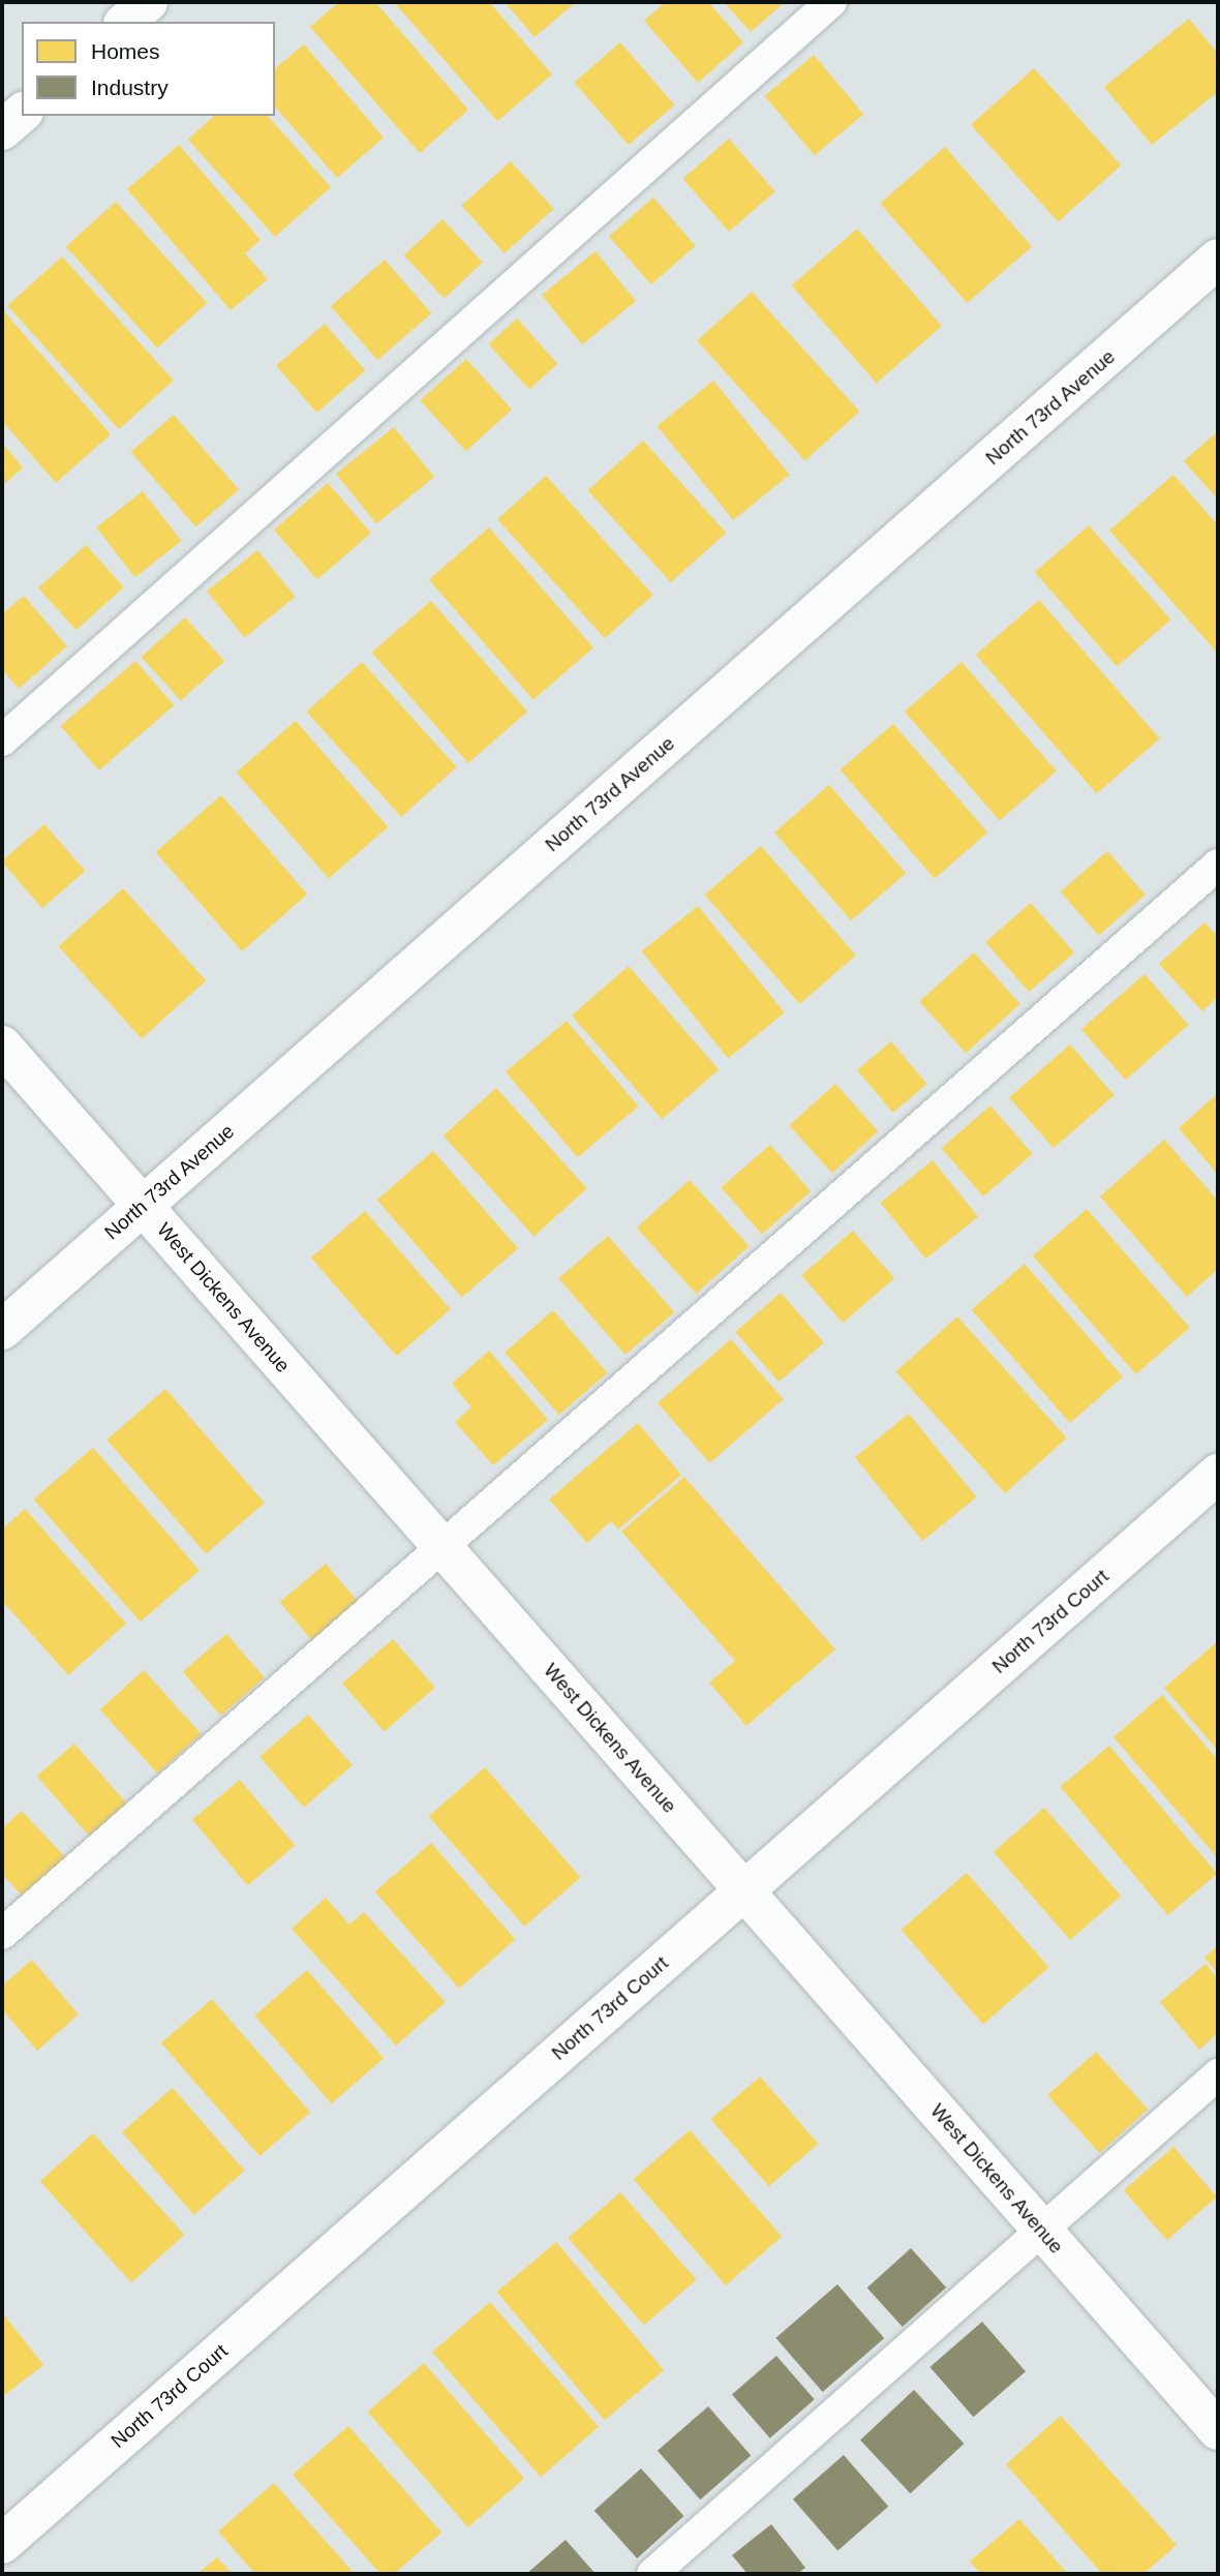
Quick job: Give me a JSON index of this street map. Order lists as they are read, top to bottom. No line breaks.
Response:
{"streets":{"street":["North 73rd Avenue","West Dickens Avenue","North 73rd Court"]},"crossings":[["North 73rd Avenue","West Dickens Avenue"],["West Dickens Avenue","North 73rd Court"]],"legend":["Homes","Industry"]}
